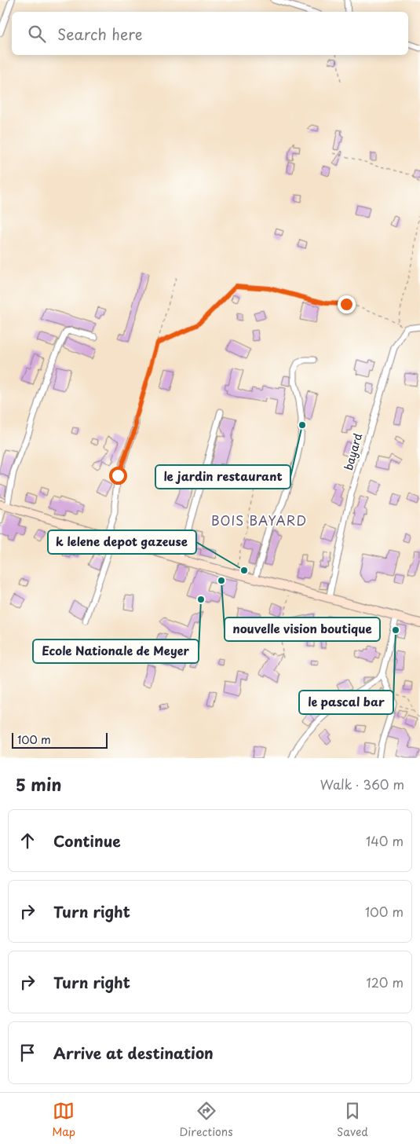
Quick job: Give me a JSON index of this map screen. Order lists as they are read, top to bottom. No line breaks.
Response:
{"streets":{"street":["bayard"]},"districts":["BOIS BAYARD"],"places":["le jardin restaurant","k lelene depot gazeuse","nouvelle vision boutique","Ecole Nationale de Meyer","le pascal bar"],"scale_bar":"100 m","page":{"search":"Search here","scale":"100 m","heading":["5 min","Walk · 360 m"],"list":[["Continue","140 m"],["Turn right","100 m"],["Turn right","120 m"],"Arrive at destination"],"nav":["Map","Directions","Saved"]}}
